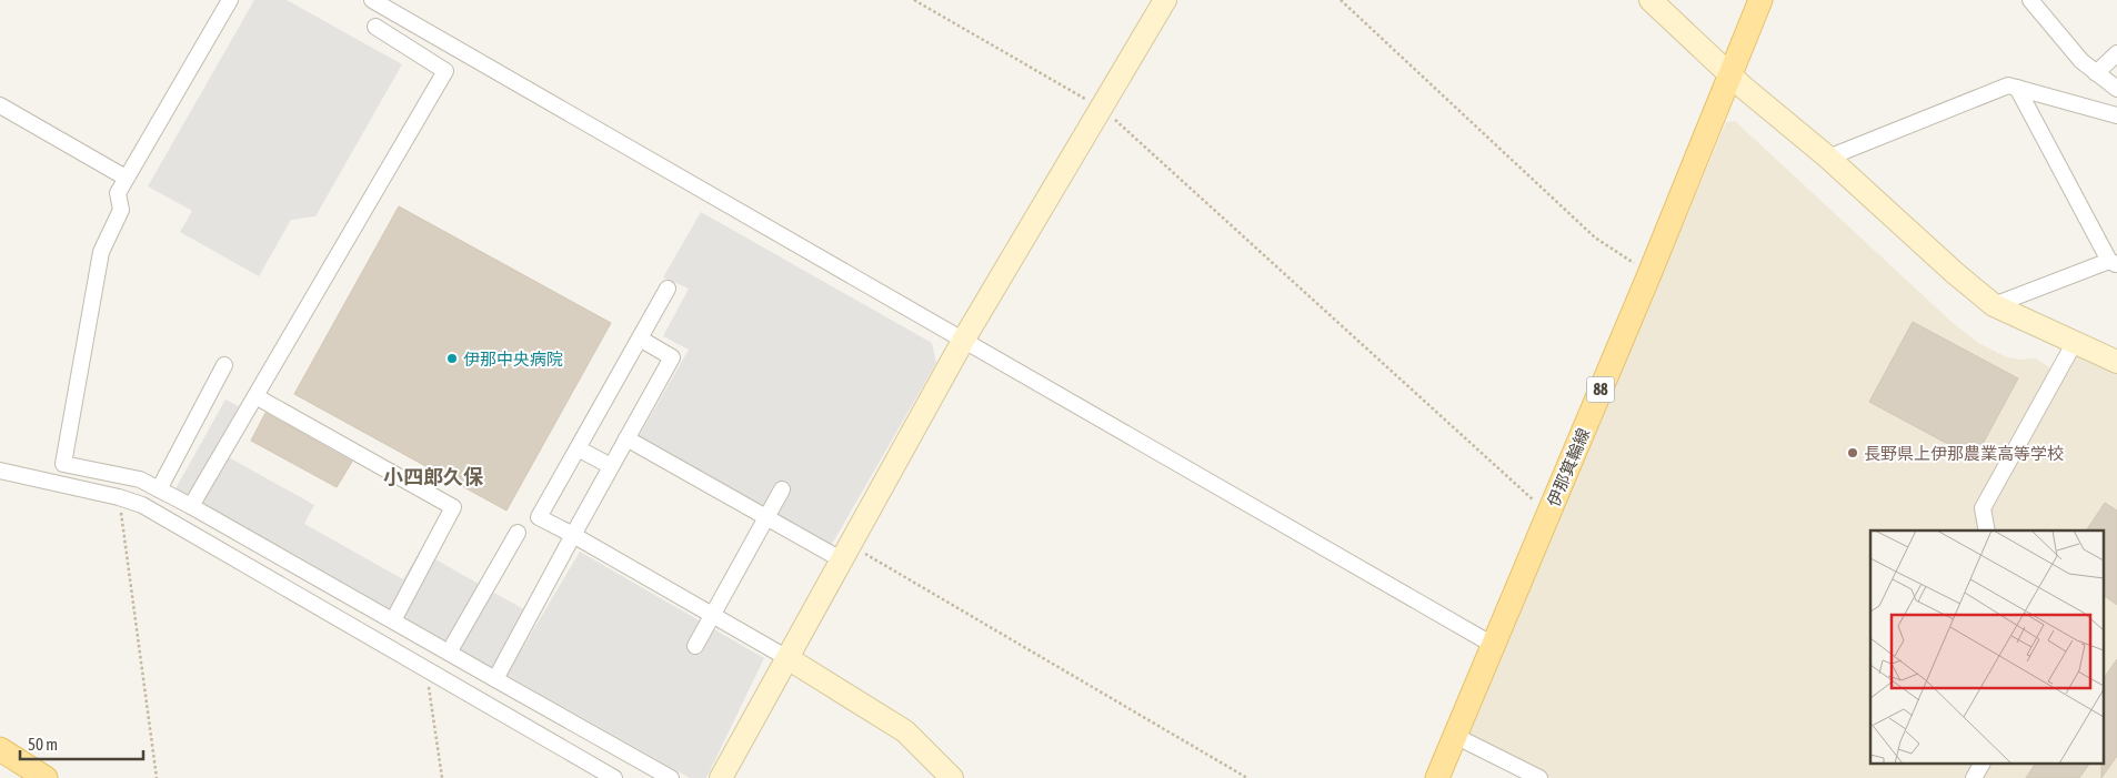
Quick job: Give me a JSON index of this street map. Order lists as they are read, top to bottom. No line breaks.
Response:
{"streets":{"main road":["88","伊那箕輪線"]},"districts":["小四郎久保"],"places":["伊那中央病院","長野県上伊那農業高等学校"],"scale_bar":"50 m"}
